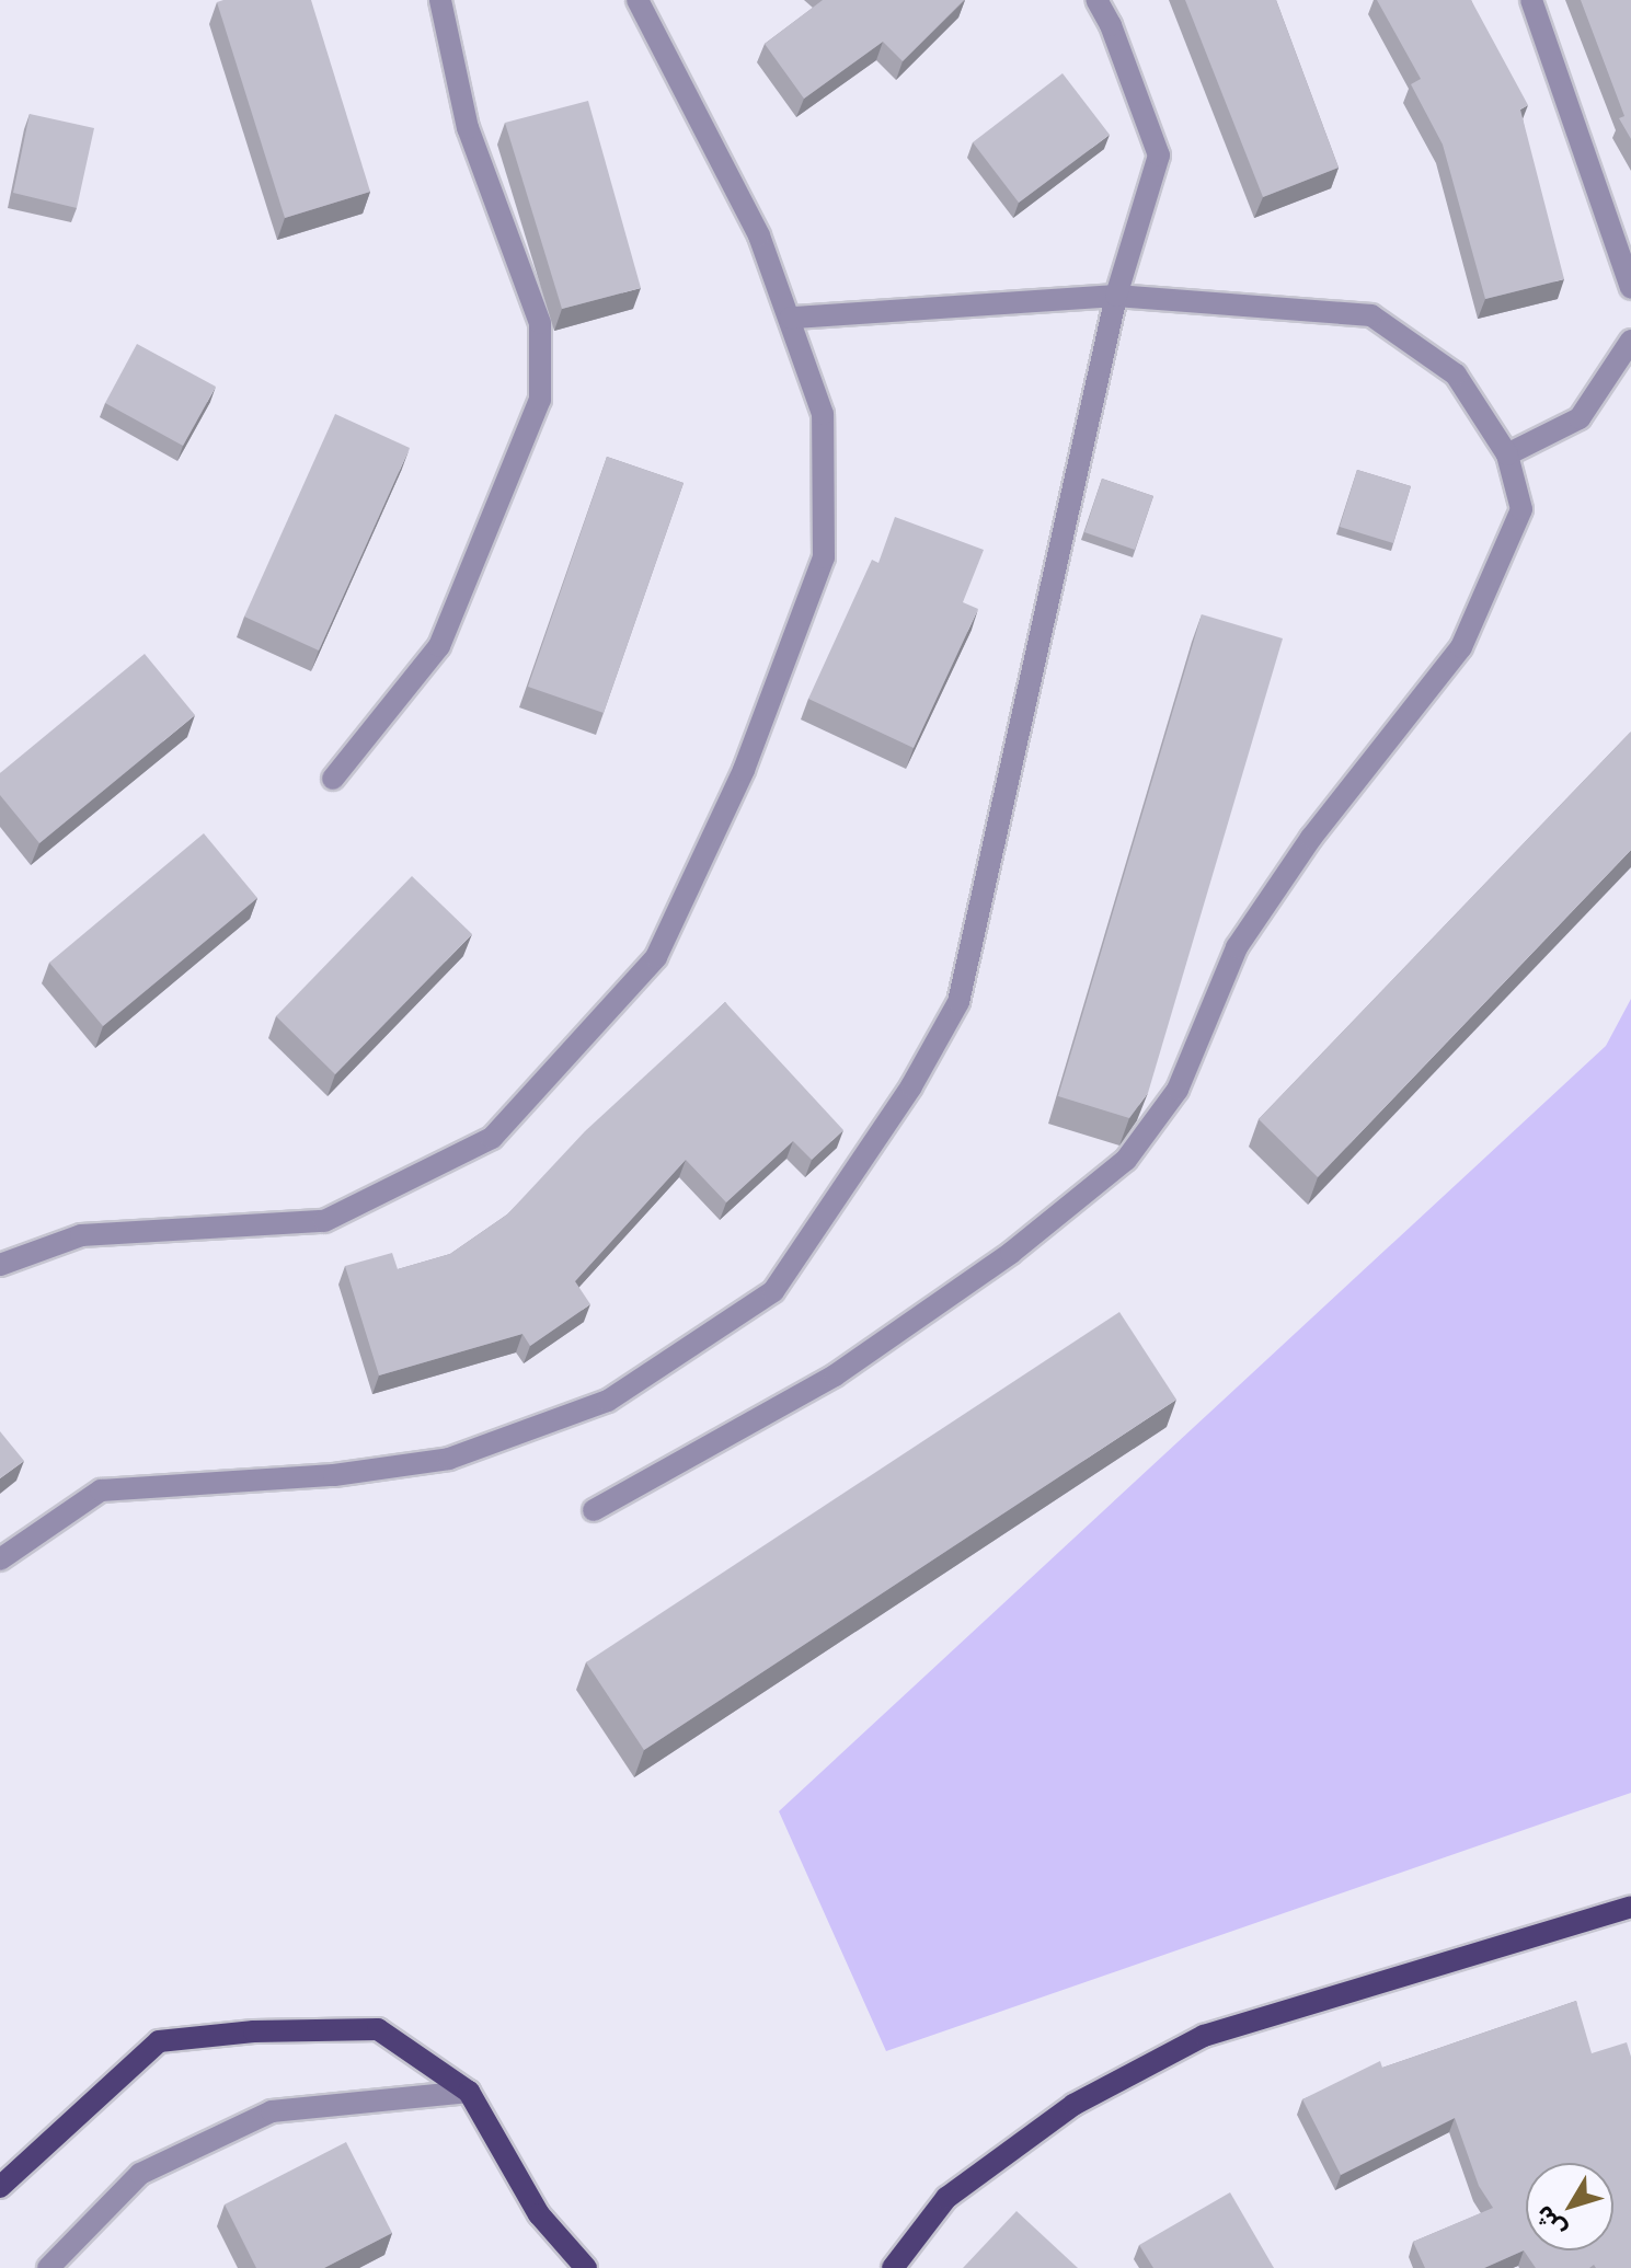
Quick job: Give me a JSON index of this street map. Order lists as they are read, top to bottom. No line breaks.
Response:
{"north":"bottom left"}
